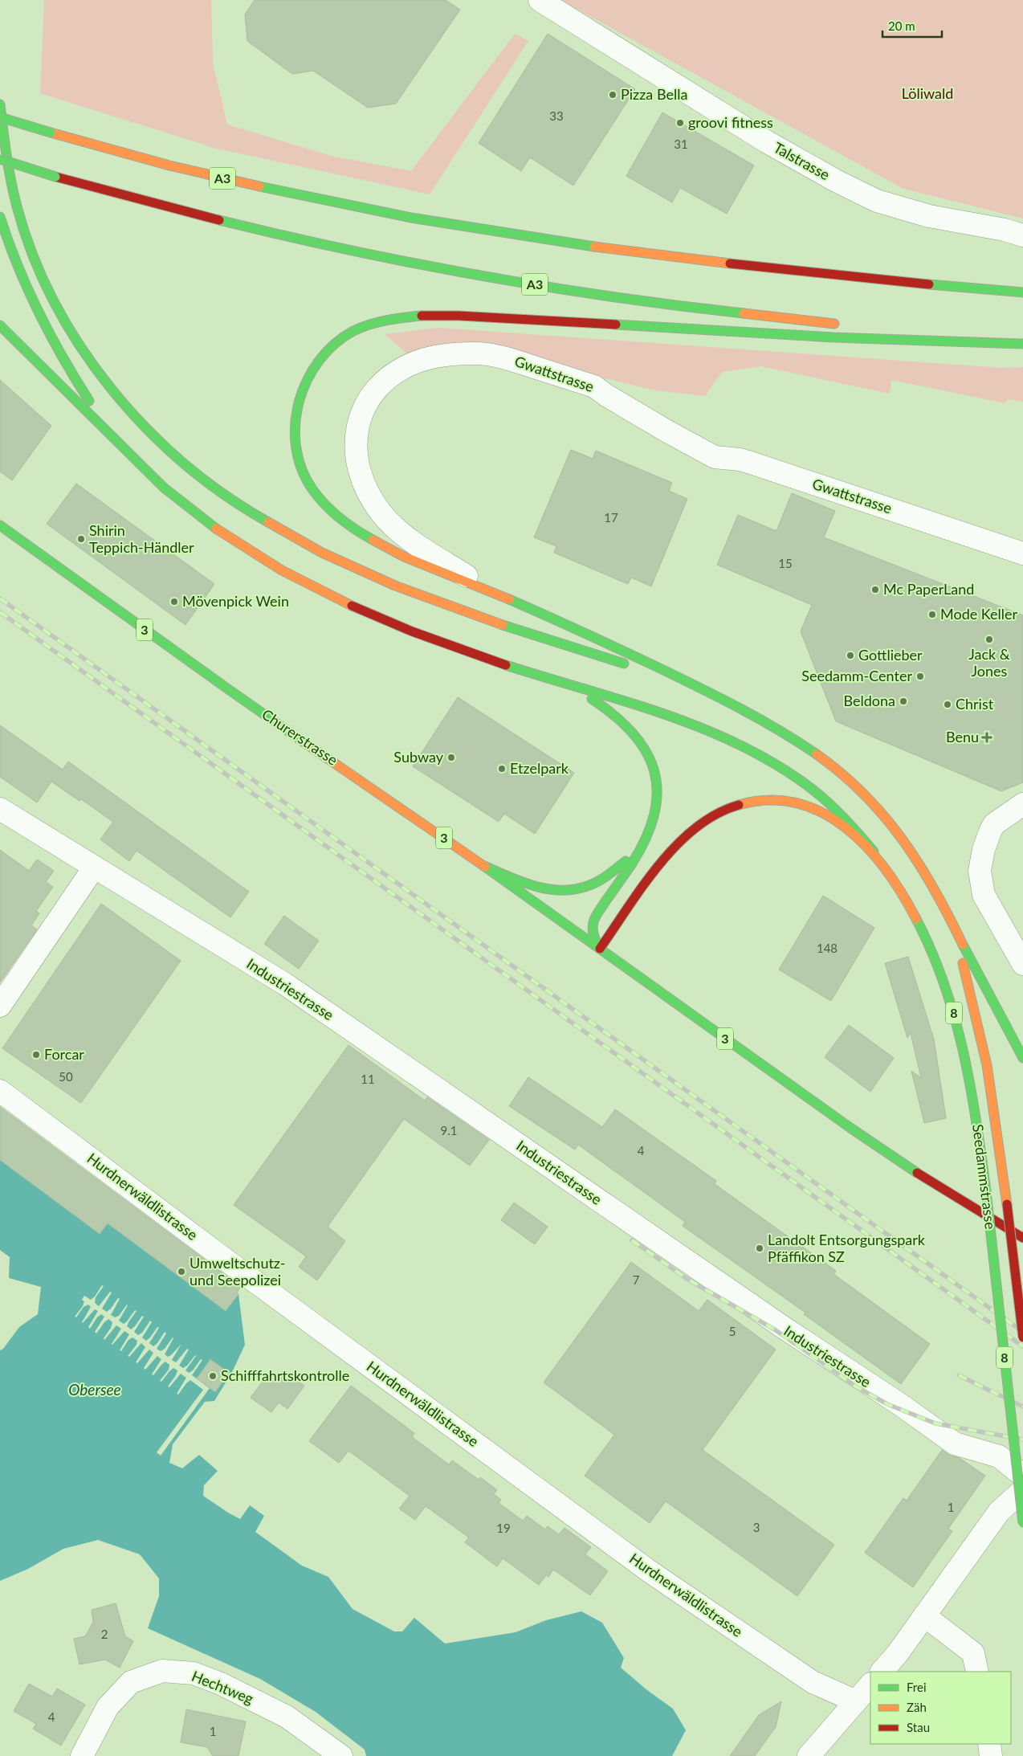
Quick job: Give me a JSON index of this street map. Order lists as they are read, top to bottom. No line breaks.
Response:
{"streets":{"main road":["A3","3","Churerstrasse","8","Seedammstrasse"],"street":["Talstrasse","Gwattstrasse","Industriestrasse","Hurdnerwäldlistrasse","Hechtweg"]},"crossings":[["3","Churerstrasse"],["3","8"],["Churerstrasse","8"],["8","Seedammstrasse"]],"water":["Obersee"],"parks":["Löliwald"],"places":{"other":["Pizza Bella","groovi fitness","Shirin Teppich-Händler","Mc PaperLand","Mövenpick Wein","Mode Keller","Jack & Jones","Gottlieber","Seedamm-Center","Beldona","Christ","Subway","Etzelpark","Forcar","Landolt Entsorgungspark Pfäffikon SZ","Umweltschutz- und Seepolizei","Schifffahrtskontrolle"],"health":["Benu"]},"house_numbers":["33","31","17","15","148","50","11","9.1","4","7","5","1","3","19","2","4","1"],"legend":["Frei","Zäh","Stau"],"scale_bar":"20 m"}
